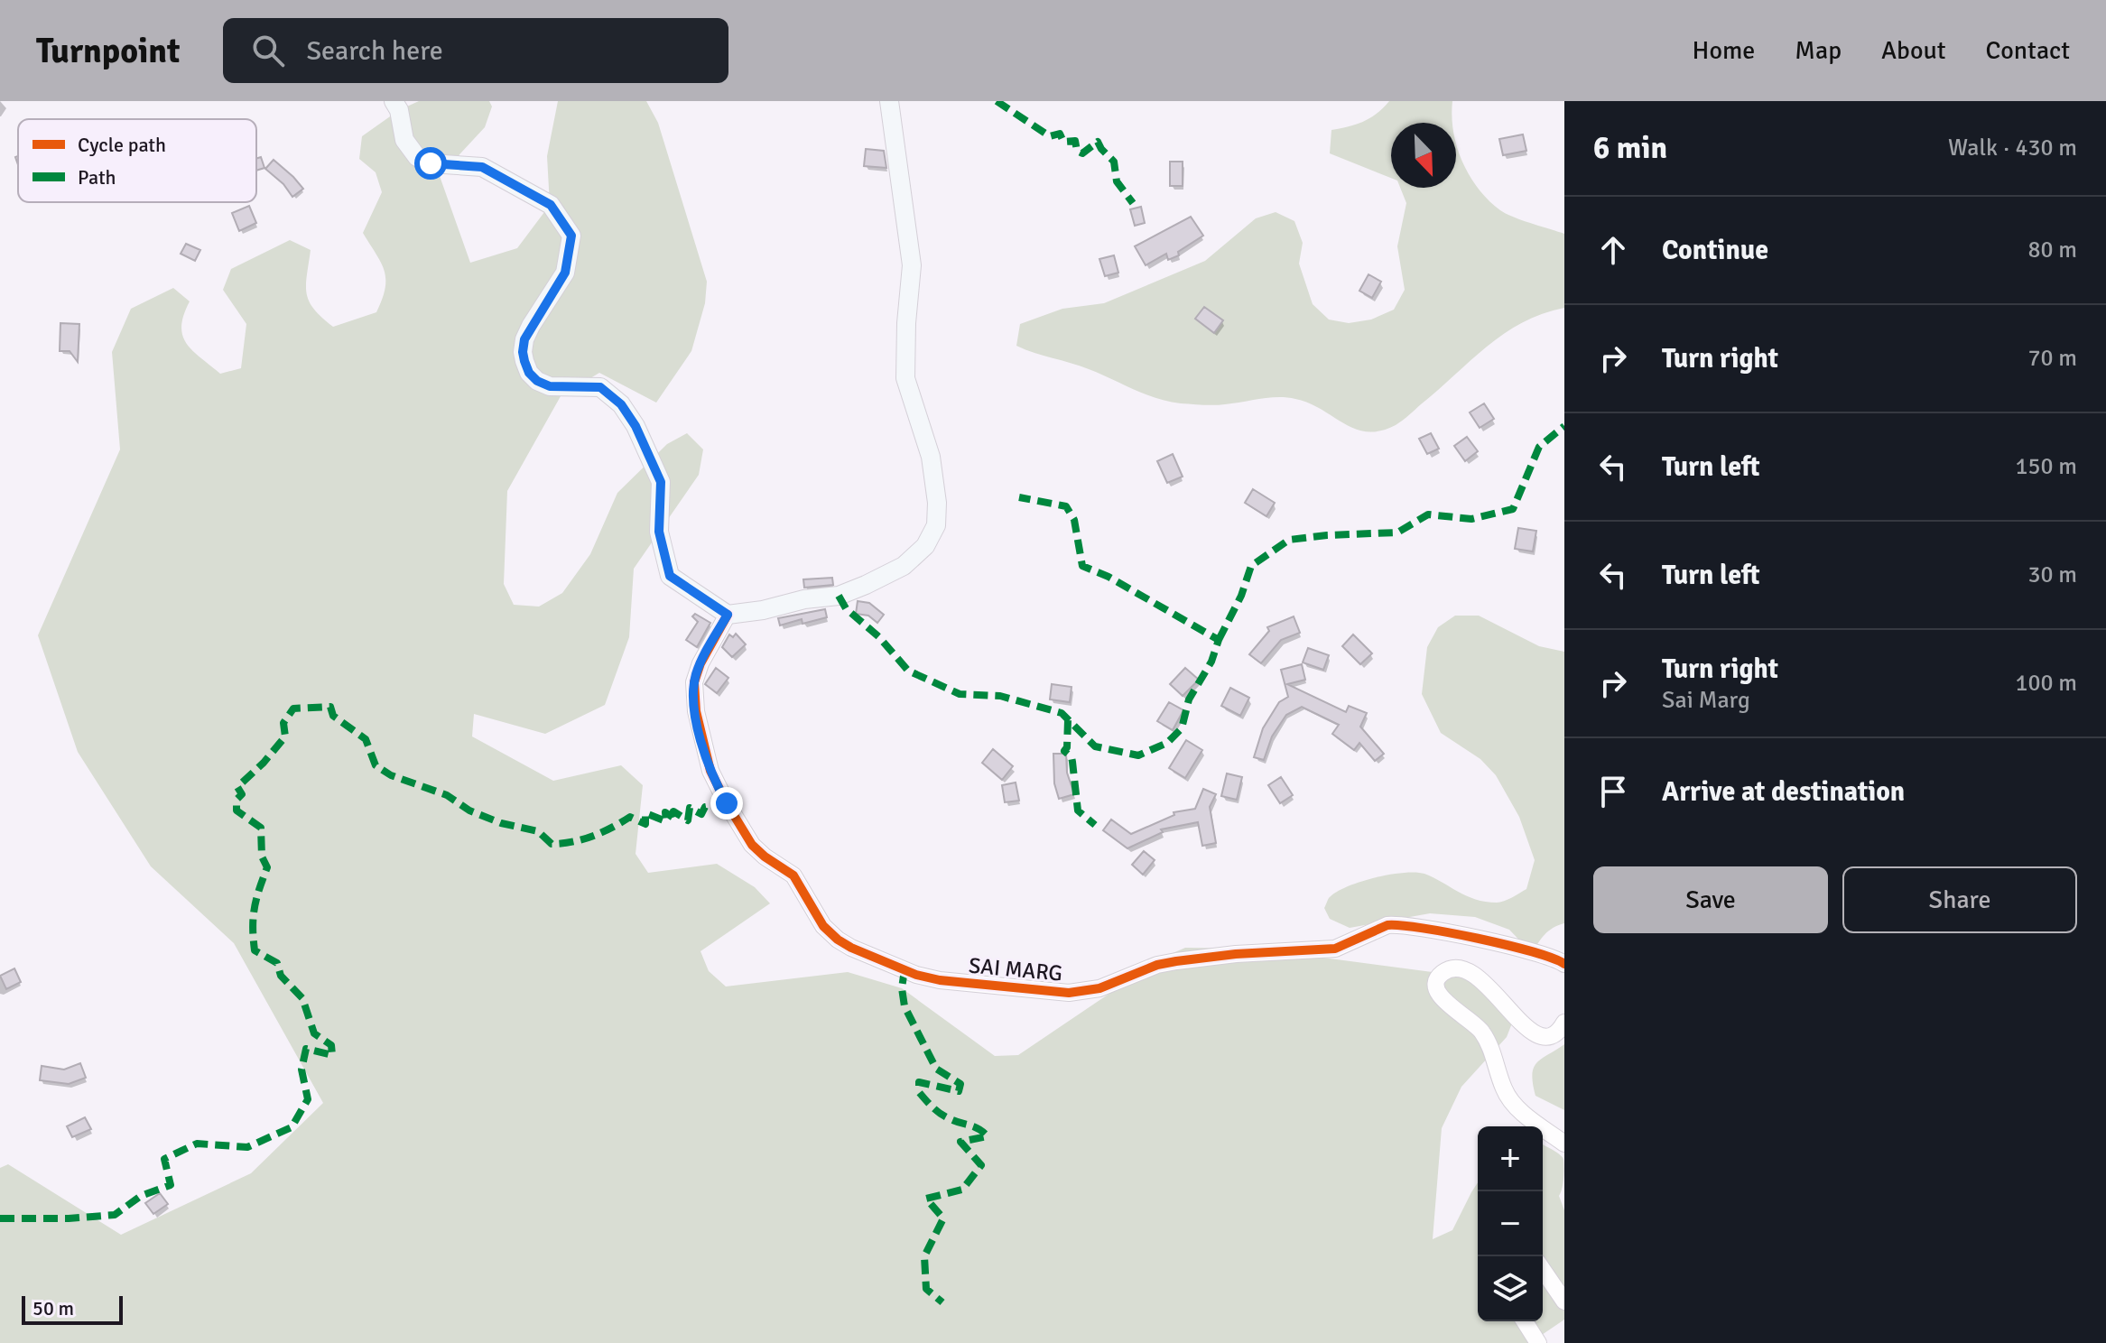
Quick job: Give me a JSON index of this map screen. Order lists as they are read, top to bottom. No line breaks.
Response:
{"streets":{"street":["SAI MARG"]},"legend":["Cycle path","Path"],"scale_bar":"50 m","north":"bottom right","page":{"header":"Turnpoint","search":"Search here","nav":["Home","Map","About","Contact"],"heading":["6 min","Walk · 430 m"],"list":[["Continue","80 m"],["Turn right","70 m"],["Turn left","150 m"],["Turn left","30 m"],["Turn right","Sai Marg","100 m"],"Arrive at destination"],"buttons":["Save","Share"],"map_buttons":["+","−"],"scale":"50 m"}}
